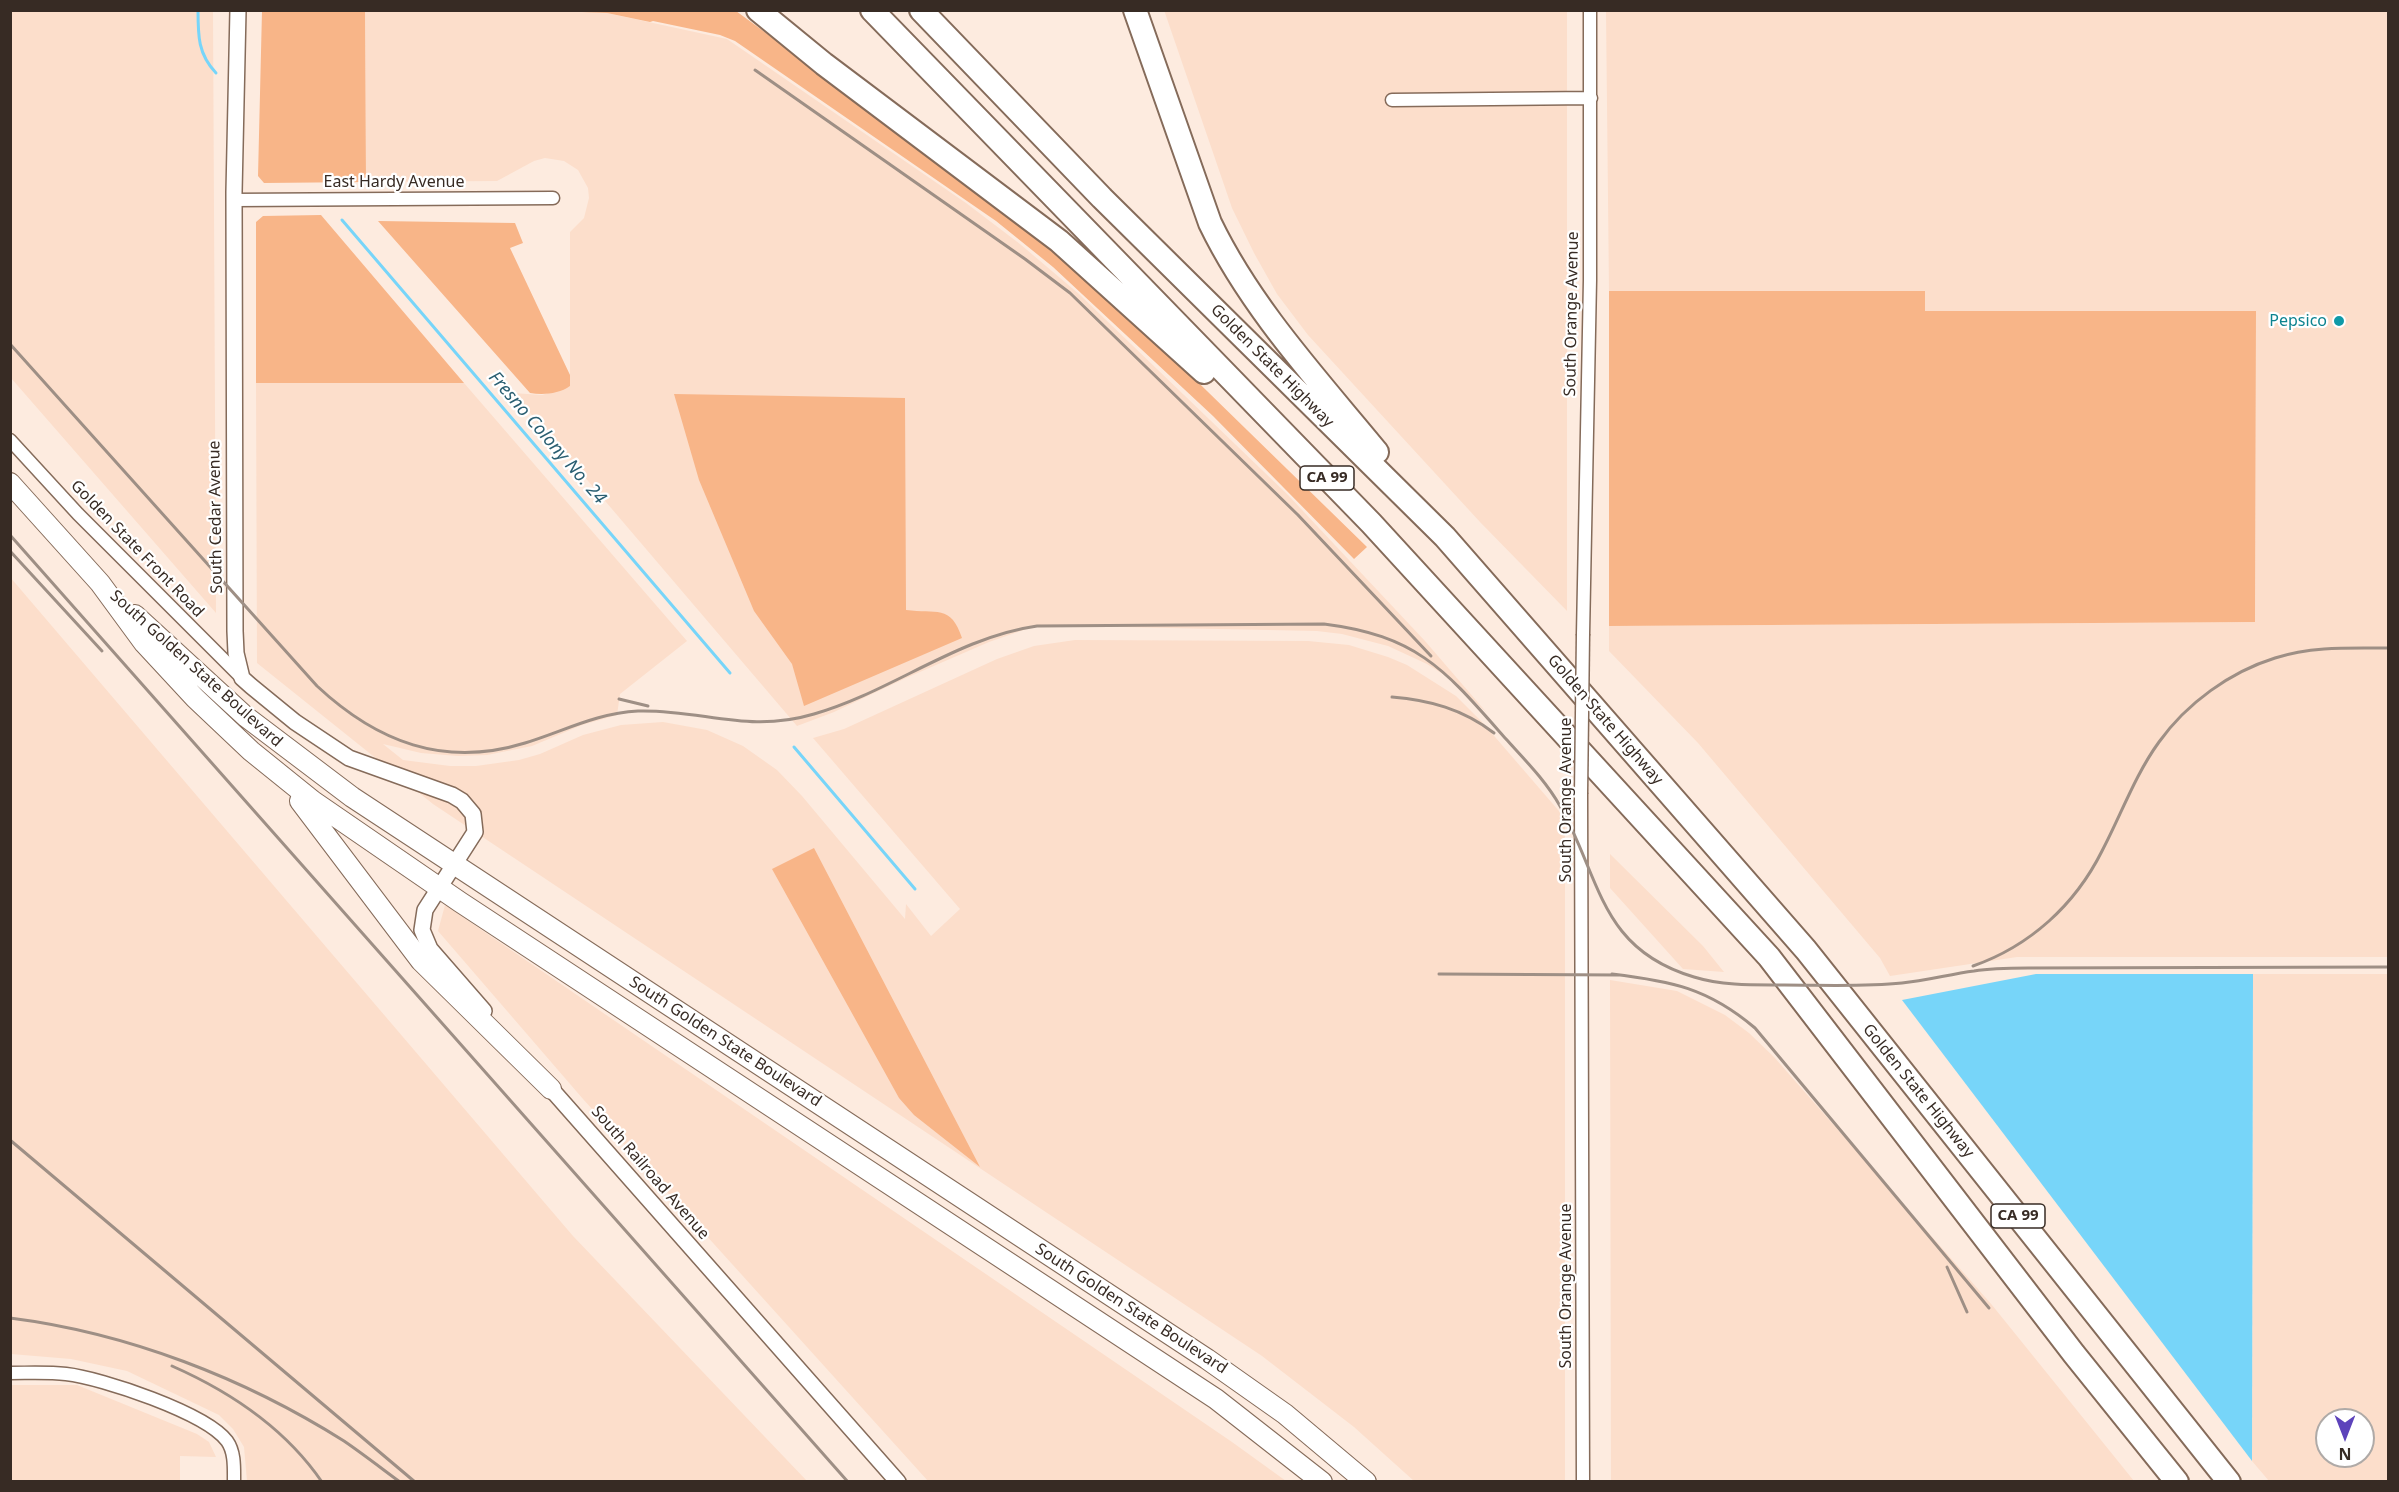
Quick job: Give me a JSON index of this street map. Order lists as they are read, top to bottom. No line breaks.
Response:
{"streets":{"highway":["Golden State Highway","CA 99"],"main road":["South Golden State Boulevard"],"street":["East Hardy Avenue","South Orange Avenue","South Cedar Avenue","Golden State Front Road","South Railroad Avenue"]},"crossings":[["East Hardy Avenue","South Cedar Avenue"],["South Cedar Avenue","Golden State Front Road"],["South Golden State Boulevard","South Railroad Avenue"]],"water":["Fresno Colony No. 24"],"places":["Pepsico"],"north":"bottom"}
